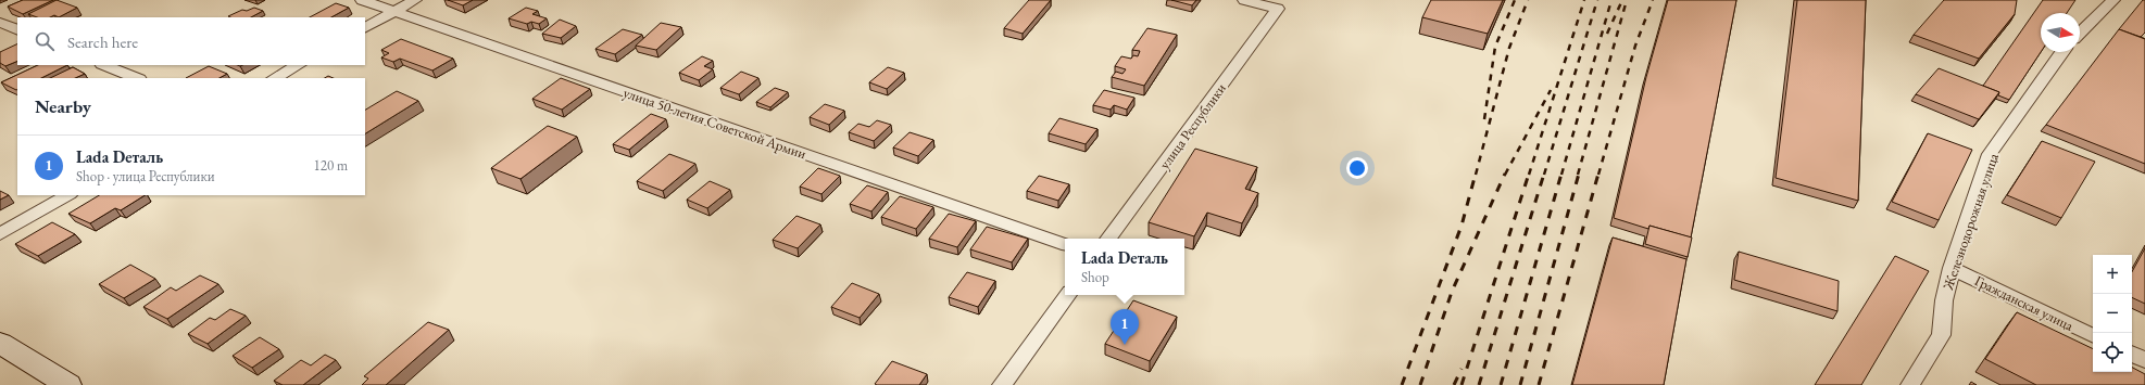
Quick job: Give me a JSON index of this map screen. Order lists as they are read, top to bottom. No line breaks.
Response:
{"streets":{"street":["улица 50-летия Советской Армии","улица Республики","Железнодорожная улица","Гражданская улица"]},"crossings":[["Железнодорожная улица","Гражданская улица"]],"north":"right","page":{"search":"Search here","heading":"Nearby","list":[{"mark":"1","name":"Lada Dеталь","note":"Shop · улица Республики","value":"120 m"}],"popup":["Lada Dеталь","Shop"],"map_buttons":["+","−"],"pins":"1"}}
